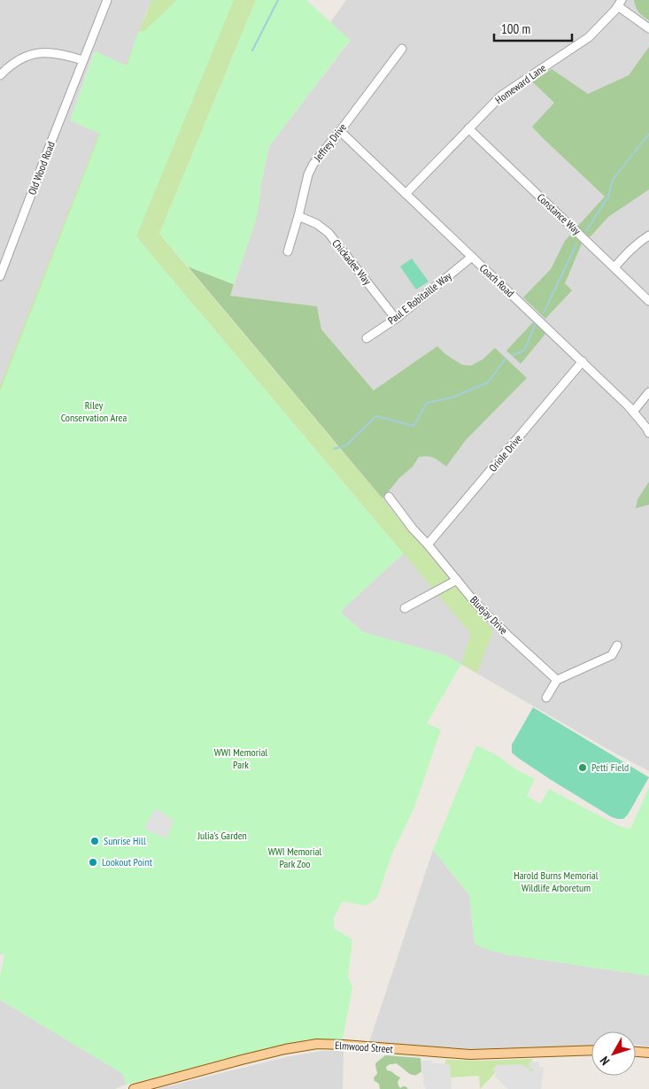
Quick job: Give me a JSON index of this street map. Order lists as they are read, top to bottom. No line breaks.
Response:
{"streets":{"main road":["Elmwood Street"],"street":["Homeward Lane","Jeffrey Drive","Old Wood Road","Constance Way","Chickadee Way","Coach Road","Paul E Robitaille Way","Oriole Drive","Bluejay Drive"]},"crossings":[["Homeward Lane","Constance Way"],["Homeward Lane","Coach Road"],["Jeffrey Drive","Chickadee Way"],["Jeffrey Drive","Coach Road"],["Chickadee Way","Paul E Robitaille Way"],["Coach Road","Paul E Robitaille Way"],["Coach Road","Oriole Drive"],["Oriole Drive","Bluejay Drive"]],"parks":["Riley Conservation Area","WWI Memorial Park","Julia's Garden","WWI Memorial Park Zoo","Harold Burns Memorial Wildlife Arboretum"],"places":["Petti Field","Sunrise Hill","Lookout Point"],"scale_bar":"100 m","north":"bottom left"}
